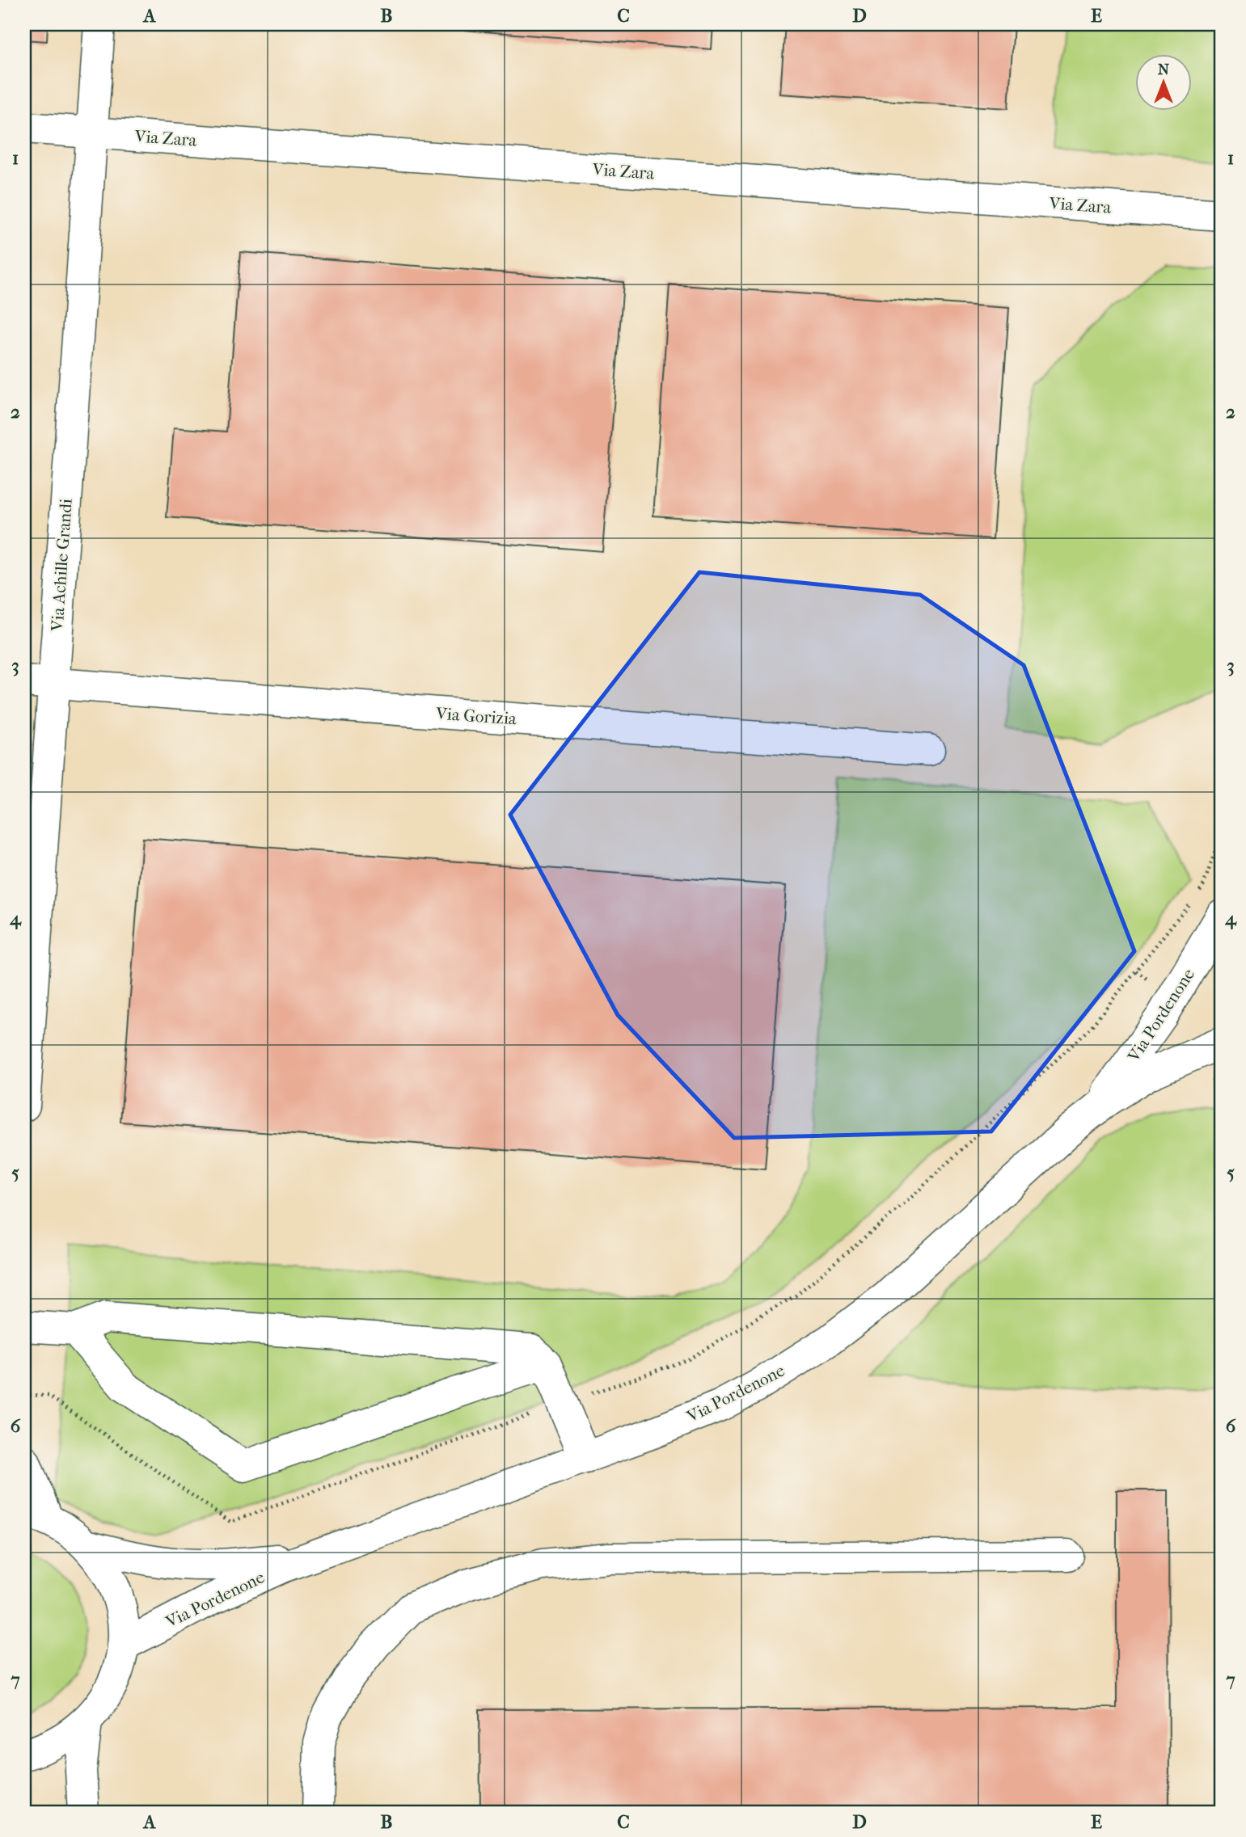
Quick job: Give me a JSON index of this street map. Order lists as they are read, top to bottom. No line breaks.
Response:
{"streets":{"street":["Via Zara","Via Achille Grandi","Via Gorizia","Via Pordenone"]},"crossings":[["Via Zara","Via Achille Grandi"],["Via Achille Grandi","Via Gorizia"]],"north":"top","grid":{"columns":["A","B","C","D","E"],"rows":["1","2","3","4","5","6","7"]}}
